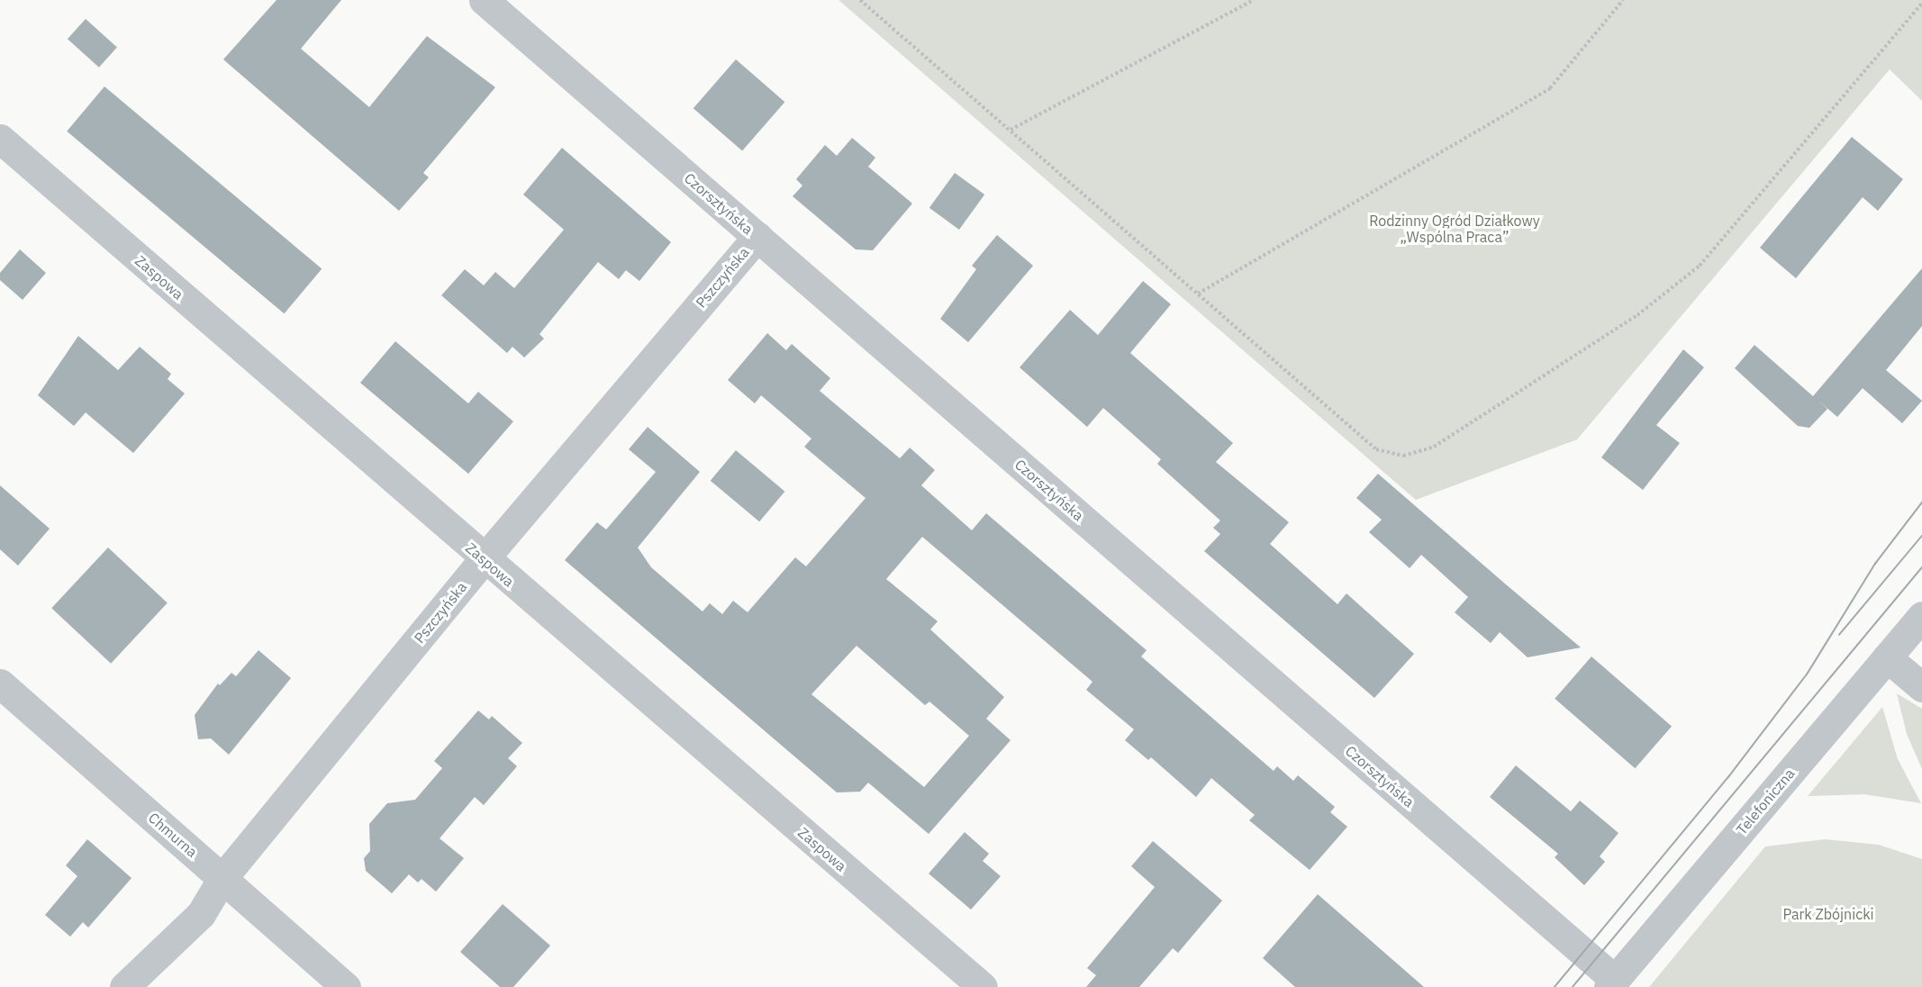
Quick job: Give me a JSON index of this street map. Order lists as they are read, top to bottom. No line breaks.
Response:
{"streets":{"street":["Czorsztyńska","Zaspowa","Pszczyńska","Telefoniczna","Chmurna"]},"crossings":[["Czorsztyńska","Pszczyńska"],["Czorsztyńska","Telefoniczna"],["Zaspowa","Pszczyńska"],["Pszczyńska","Chmurna"]],"parks":["Rodzinny Ogród Działkowy „Wspólna Praca”","Park Zbójnicki"]}
